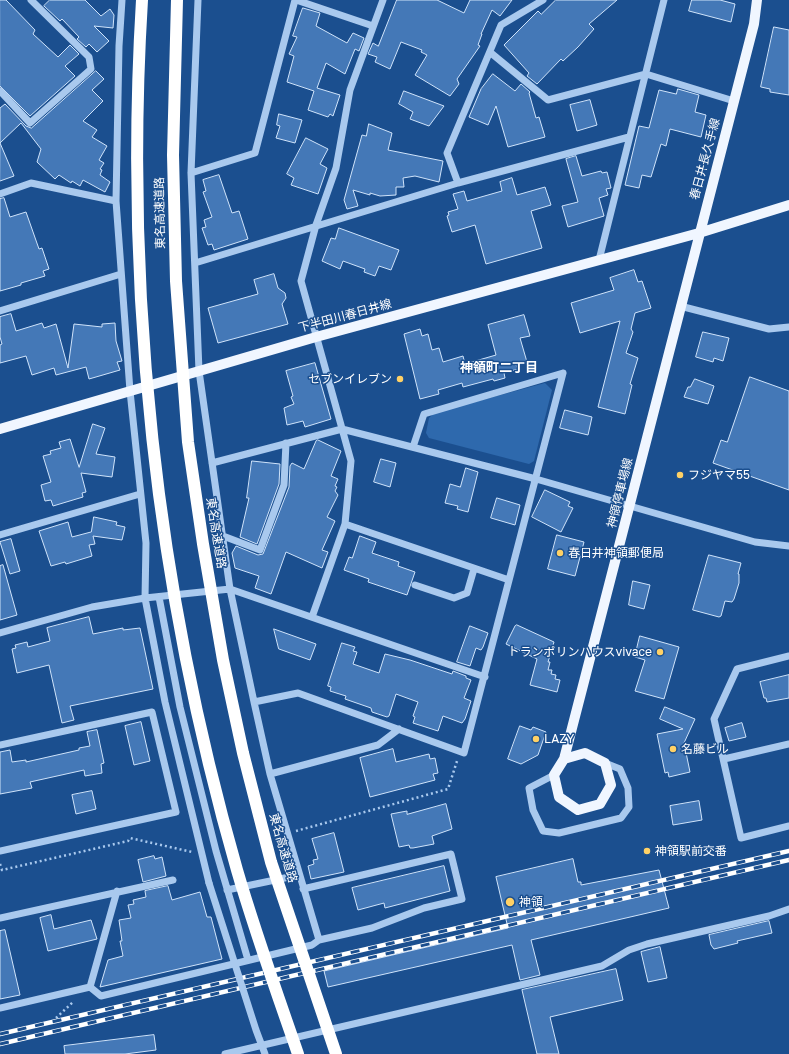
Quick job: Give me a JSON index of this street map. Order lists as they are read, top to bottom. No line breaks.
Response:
{"streets":{"highway":["東名高速道路"],"main road":["春日井長久手線","下半田川春日井線","神領停車場線"]},"crossings":[["春日井長久手線","下半田川春日井線"],["春日井長久手線","神領停車場線"],["下半田川春日井線","神領停車場線"]],"districts":["神領町二丁目"],"places":["セブンイレブン","フジヤマ55","春日井神領郵便局","トランポリンハウスvivace","LAZY","名藤ビル","神領駅前交番","神領"]}
